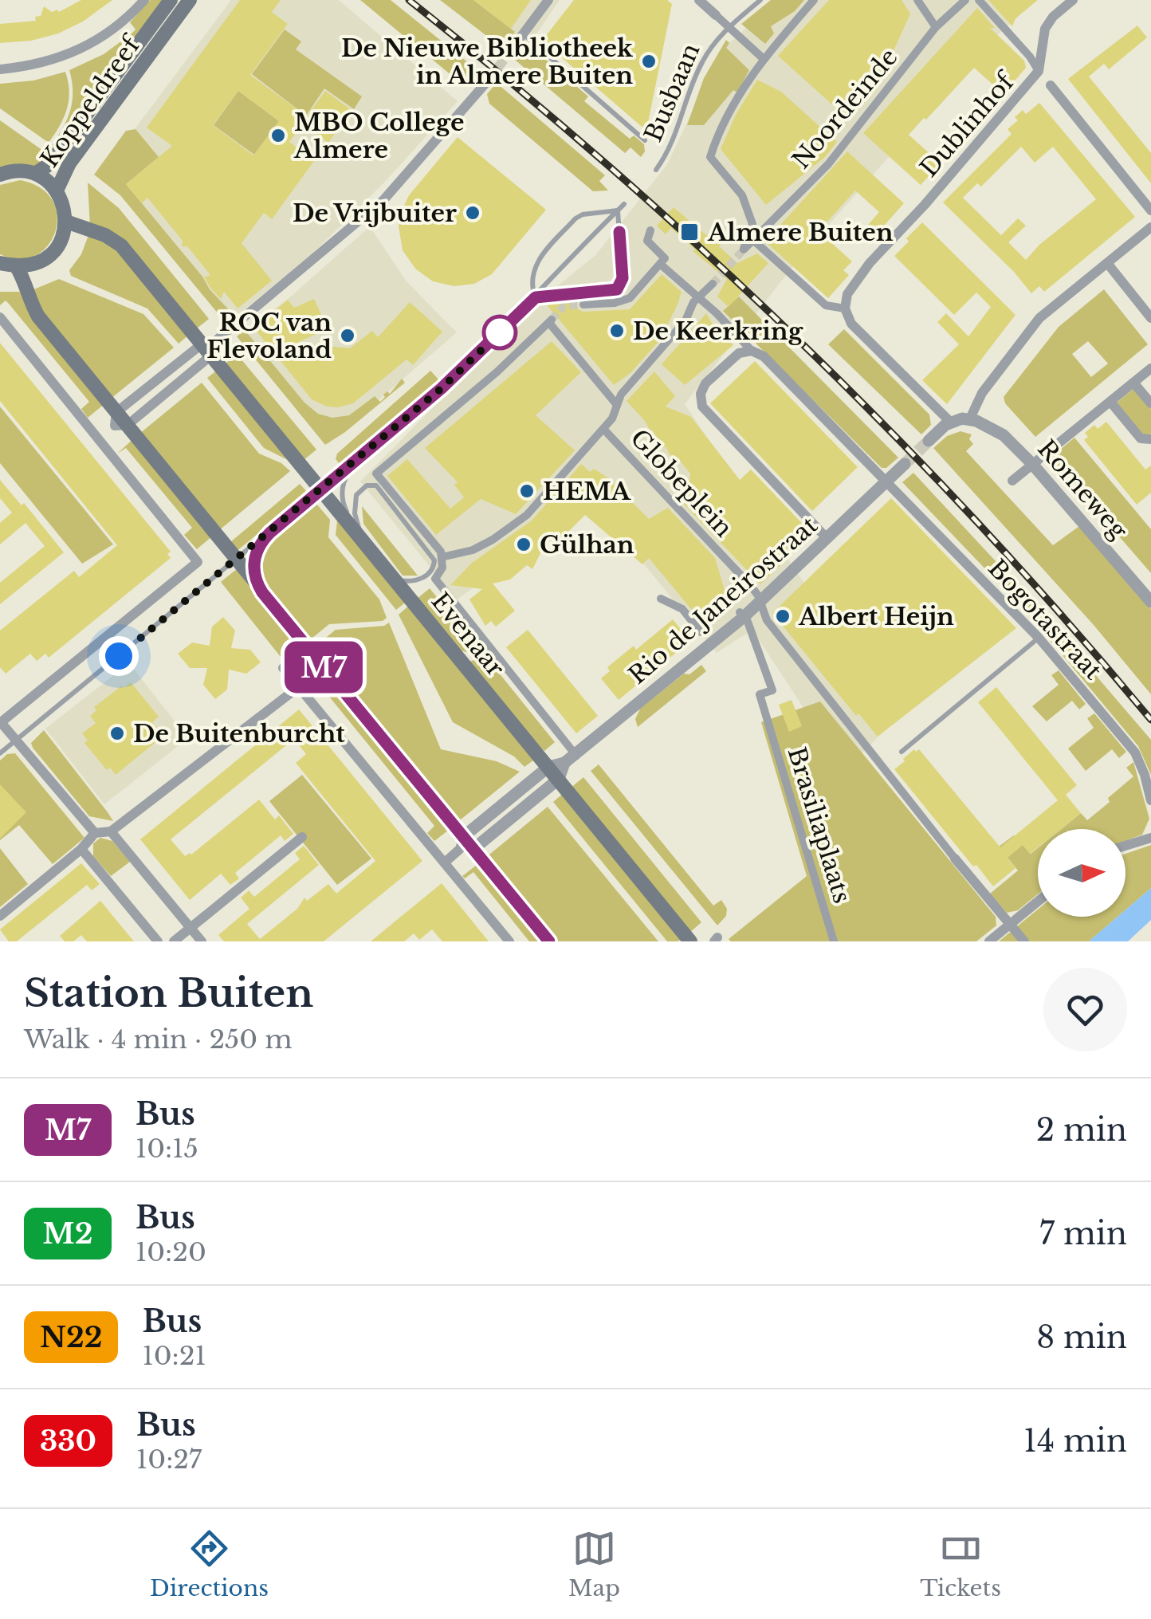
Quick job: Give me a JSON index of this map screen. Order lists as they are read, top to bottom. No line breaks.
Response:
{"streets":{"main road":["Koppeldreef","Evenaar"],"street":["Noordeinde","Dublinhof","Globeplein","Romeweg","Rio de Janeirostraat","Bogotastraat","Brasiliaplaats"],"lane":["Busbaan"]},"crossings":[["Globeplein","Rio de Janeirostraat"],["Rio de Janeirostraat","Bogotastraat"],["Rio de Janeirostraat","Evenaar"],["Rio de Janeirostraat","Brasiliaplaats"]],"places":{"other":["De Nieuwe Bibliotheek in Almere Buiten","MBO College Almere","De Vrijbuiter","De Keerkring","ROC van Flevoland","HEMA","Gülhan","Albert Heijn","De Buitenburcht"],"transit":["Almere Buiten"]},"lines":["bus line M7"],"north":"right","page":{"on_map":"M7","heading":["Station Buiten","Walk · 4 min · 250 m"],"list":[{"mark":"M7","name":"Bus","note":"10:15","value":"2 min"},{"mark":"M2","name":"Bus","note":"10:20","value":"7 min"},{"mark":"N22","name":"Bus","note":"10:21","value":"8 min"},{"mark":"330","name":"Bus","note":"10:27","value":"14 min"}],"tabs":["Directions","Map","Tickets"]}}
